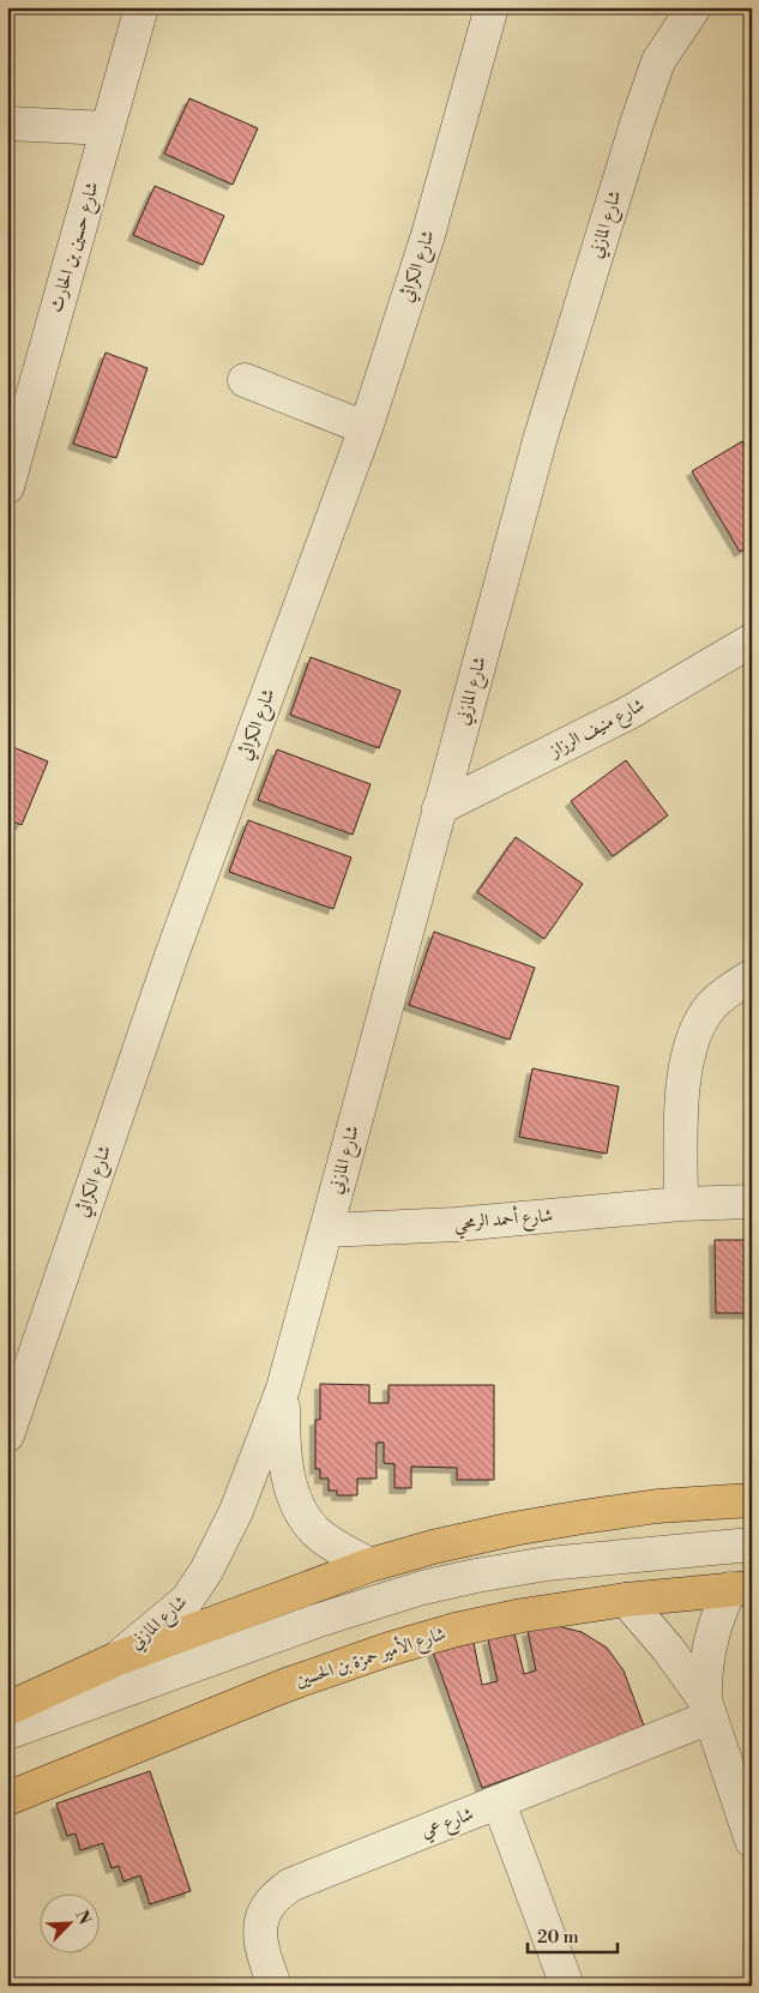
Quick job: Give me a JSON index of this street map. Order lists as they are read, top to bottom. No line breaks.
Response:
{"streets":{"main road":["شارع الأمير حمزة بن الحسين"],"street":["شارع المازني","شارع حسين بن الحارث","شارع الكراثي","شارع منيف الرزاز","شارع أحمد الرمحي","شارع عي"]},"crossings":[["شارع المازني","شارع منيف الرزاز"],["شارع المازني","شارع أحمد الرمحي"]],"scale_bar":"20 m","north":"top right"}
